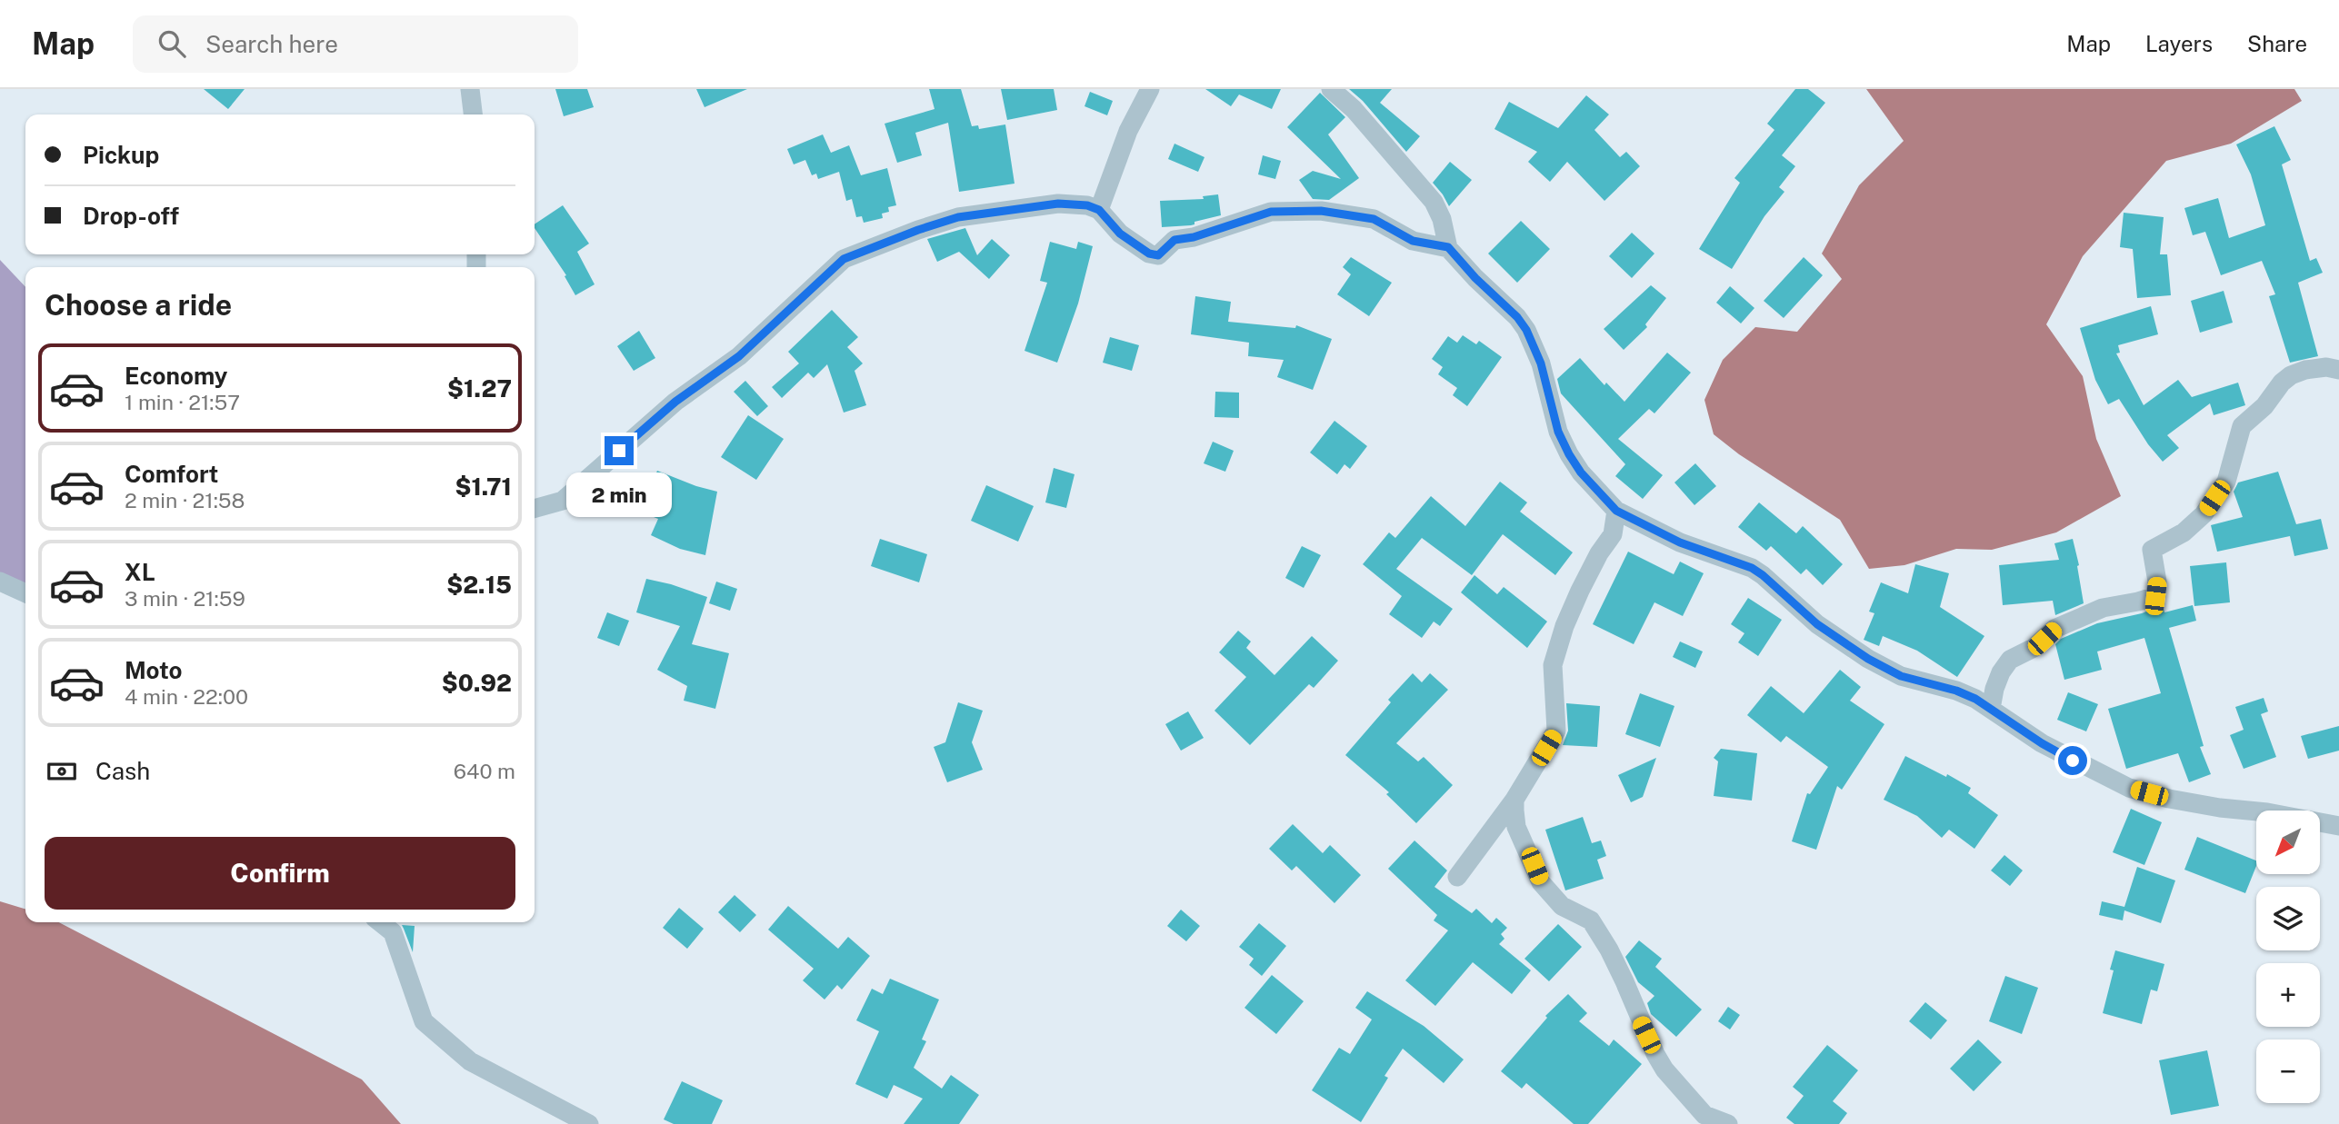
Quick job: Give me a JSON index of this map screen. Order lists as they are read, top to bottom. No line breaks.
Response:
{"north":"bottom left","page":{"header":"Map","search":"Search here","nav":["Map","Layers","Share"],"banner":["Pickup","Drop-off"],"heading":"Choose a ride","list":[{"name":"Economy","note":"1 min · 21:57","value":"$1.27"},{"name":"Comfort","note":"2 min · 21:58","value":"$1.71"},{"name":"XL","note":"3 min · 21:59","value":"$2.15"},{"name":"Moto","note":"4 min · 22:00","value":"$0.92"}],"bubble":"2 min","pay":["Cash","640 m"],"map_buttons":["+","−"],"buttons":"Confirm"}}
